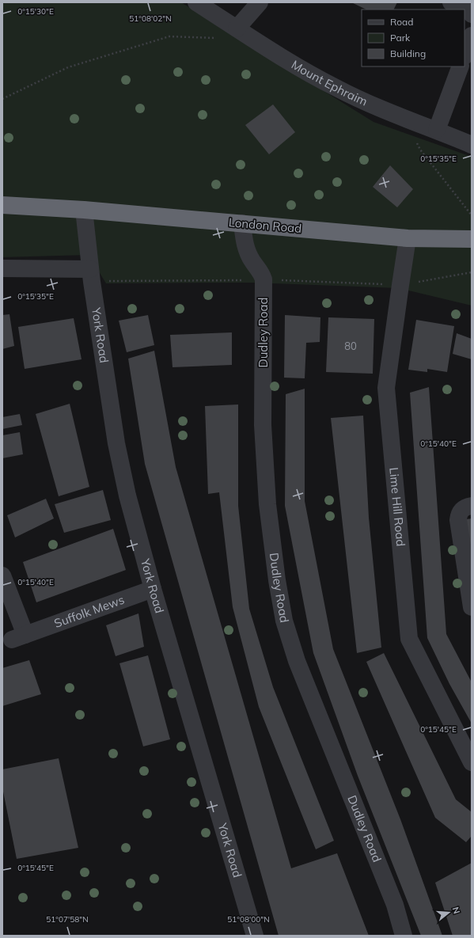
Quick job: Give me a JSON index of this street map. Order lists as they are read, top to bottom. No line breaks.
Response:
{"streets":{"highway":["London Road"],"street":["Mount Ephraim","Dudley Road","York Road","Lime Hill Road","Suffolk Mews"]},"crossings":[["London Road","Dudley Road"],["London Road","York Road"],["London Road","Lime Hill Road"],["York Road","Suffolk Mews"]],"house_numbers":["80"],"legend":["Road","Park","Building"],"north":"right","coordinates":["0°15'30\"E","51°08'02\"N","0°15'35\"E","0°15'40\"E","0°15'45\"E","51°07'58\"N","51°08'00\"N"]}
